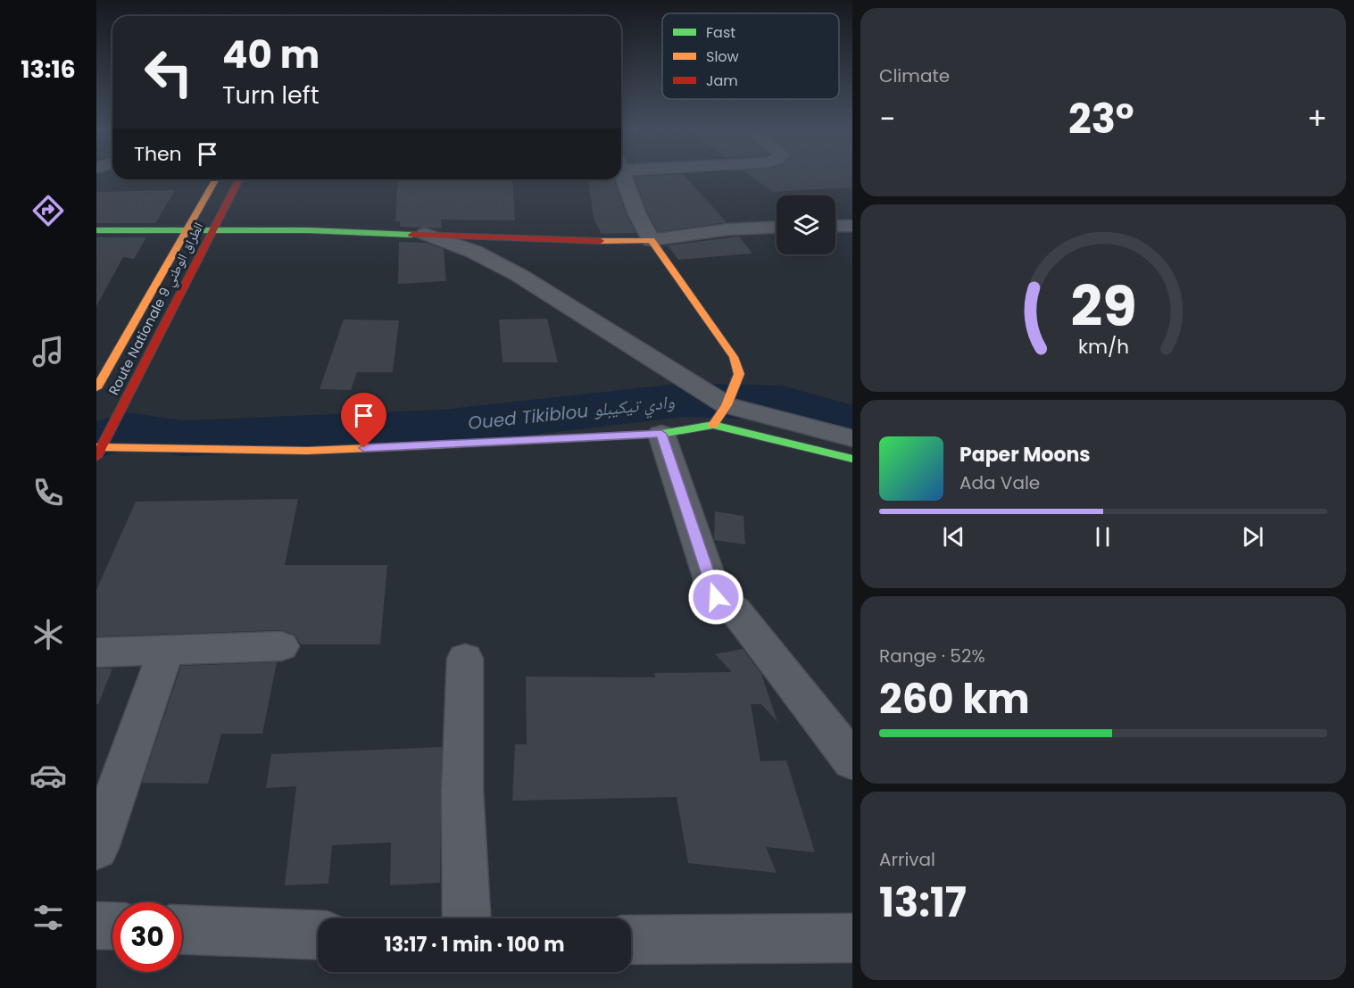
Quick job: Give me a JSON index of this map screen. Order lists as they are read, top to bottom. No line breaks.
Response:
{"streets":{"street":["Route Nationale الطراق الوطني 9"]},"water":["Oued Tikiblou وادي تيكيبلو"],"legend":["Fast","Slow","Jam"],"page":{"tabs":"13:16","tile":["Climate",["Range · 52%","260 km"],["Arrival","13:17"]],"turn":["40 m","Turn left"],"heat":["−","23°","+"],"then":"Then","song":["Paper Moons","Ada Vale"],"limit":"30","trip":"13:17 · 1 min · 100 m","gauge":["29","km/h"]}}
